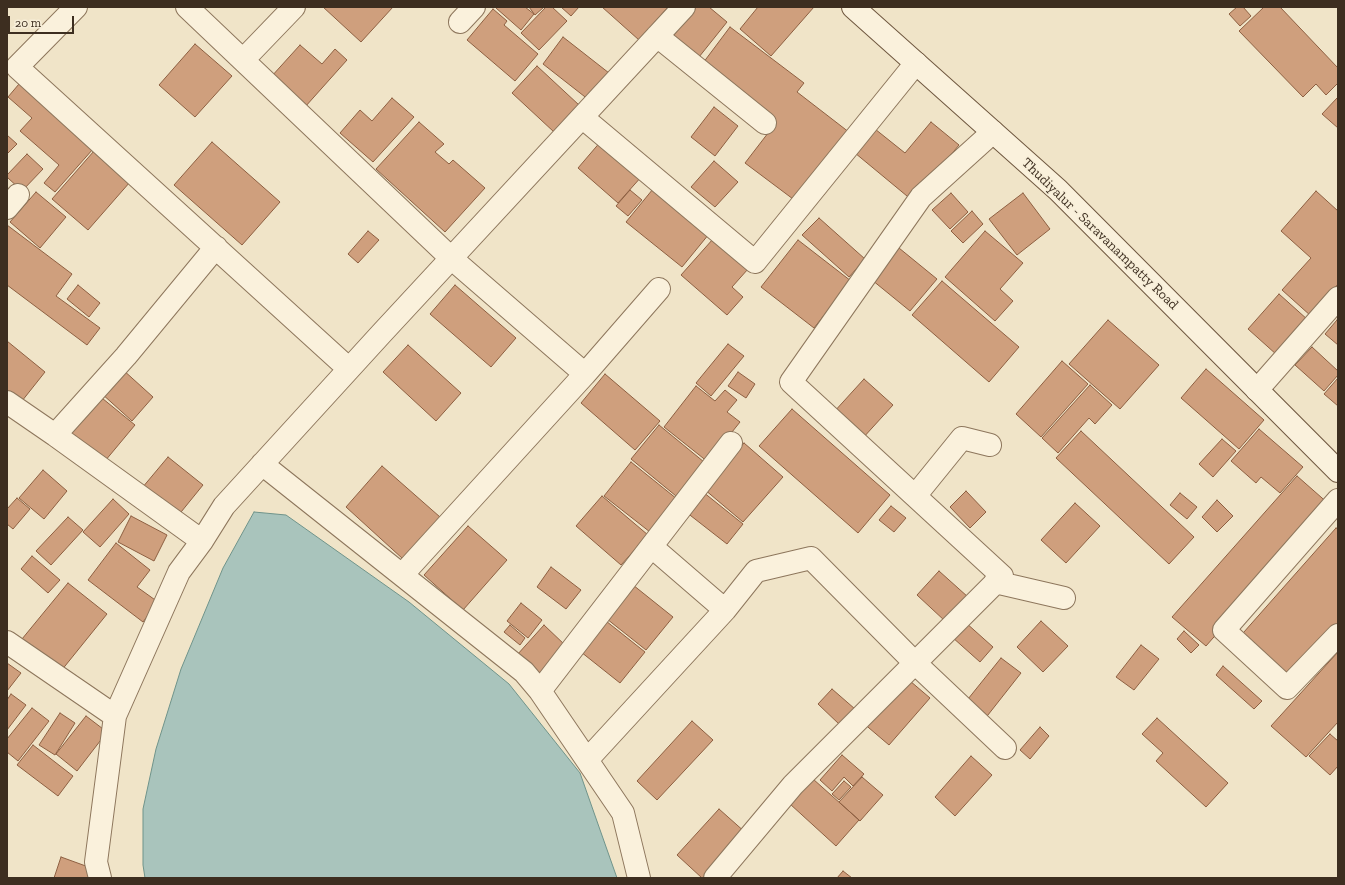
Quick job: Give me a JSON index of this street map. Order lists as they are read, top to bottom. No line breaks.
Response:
{"streets":{"street":["Thudiyalur - Saravanampatty Road"]},"scale_bar":"20 m"}
